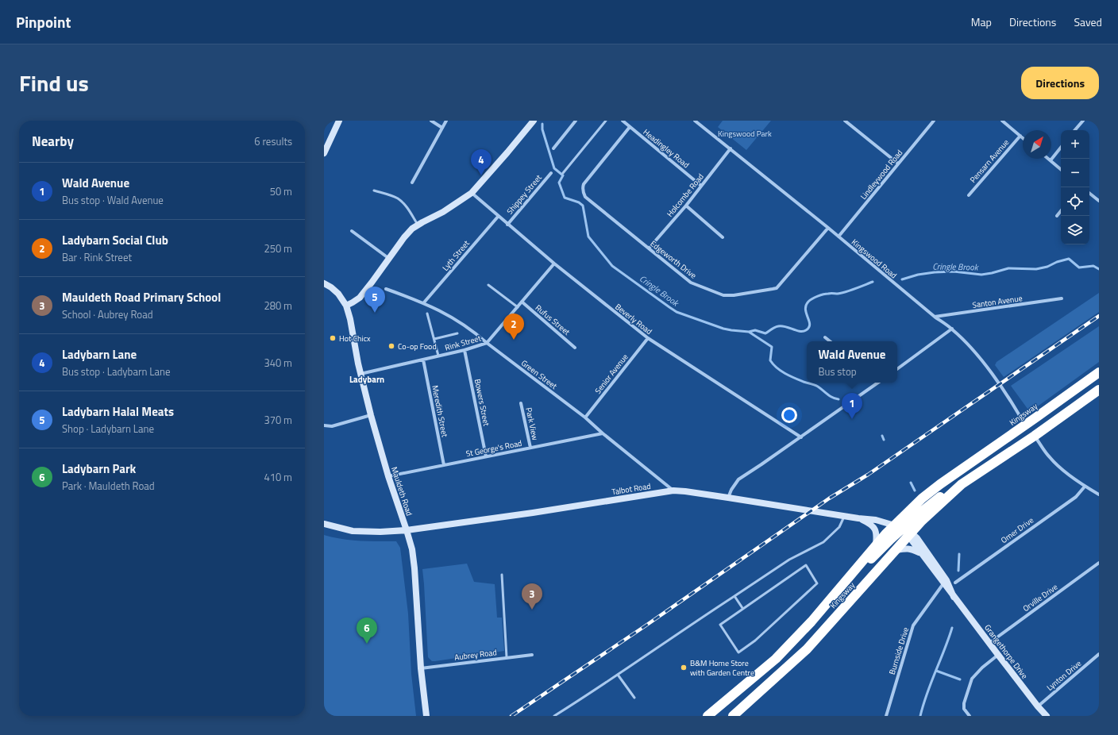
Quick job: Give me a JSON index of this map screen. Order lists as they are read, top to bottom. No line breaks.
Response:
{"streets":{"highway":["Kingsway"],"street":["Headingley Road","Pensarn Avenue","Lindleywood Road","Shippey Street","Holcombe Road","Lyth Street","Kingswood Road","Edgeworth Drive","Santon Avenue","Beverly Road","Rufus Street","Rink Street","Senior Avenue","Green Street","Bowers Street","Meredith Street","Park View","St George's Road","Talbot Road","Mauldeth Road","Omer Drive","Orville Drive","Burnside Drive","Grangethorpe Drive","Aubrey Road","Lynton Drive"]},"crossings":[["Headingley Road","Holcombe Road"],["Headingley Road","Edgeworth Drive"],["Lindleywood Road","Kingswood Road"],["Shippey Street","Beverly Road"],["Holcombe Road","Kingswood Road"],["Holcombe Road","Edgeworth Drive"],["Lyth Street","Beverly Road"],["Lyth Street","Green Street"],["Kingswood Road","Edgeworth Drive"],["Kingswood Road","Santon Avenue"],["Kingswood Road","Kingsway"],["Beverly Road","Rink Street"],["Beverly Road","Senior Avenue"],["Rufus Street","Rink Street"],["Rink Street","Green Street"],["Rink Street","Bowers Street"],["Rink Street","Meredith Street"],["Rink Street","Mauldeth Road"],["Senior Avenue","Green Street"],["Green Street","St George's Road"],["Green Street","Talbot Road"],["Bowers Street","St George's Road"],["Meredith Street","St George's Road"],["Kingsway","Talbot Road"],["Kingsway","Grangethorpe Drive"],["Park View","St George's Road"],["St George's Road","Mauldeth Road"],["Talbot Road","Mauldeth Road"],["Talbot Road","Grangethorpe Drive"],["Mauldeth Road","Aubrey Road"],["Orville Drive","Grangethorpe Drive"],["Burnside Drive","Grangethorpe Drive"],["Grangethorpe Drive","Lynton Drive"]],"districts":["Ladybarn"],"water":["Cringle Brook"],"parks":["Kingswood Park"],"places":["Hot Chicx","Co-op Food","B&M Home Store with Garden Centre"],"north":"top right","page":{"header":"Pinpoint","nav":["Map","Directions","Saved"],"title":"Find us","buttons":"Directions","heading":["Nearby","6 results"],"map_buttons":["+","−"],"pins":["4","5","2","1","3","6"],"list":[{"mark":"1","name":"Wald Avenue","note":"Bus stop · Wald Avenue","value":"50 m"},{"mark":"2","name":"Ladybarn Social Club","note":"Bar · Rink Street","value":"250 m"},{"mark":"3","name":"Mauldeth Road Primary School","note":"School · Aubrey Road","value":"280 m"},{"mark":"4","name":"Ladybarn Lane","note":"Bus stop · Ladybarn Lane","value":"340 m"},{"mark":"5","name":"Ladybarn Halal Meats","note":"Shop · Ladybarn Lane","value":"370 m"},{"mark":"6","name":"Ladybarn Park","note":"Park · Mauldeth Road","value":"410 m"}],"popup":["Wald Avenue","Bus stop"]}}
